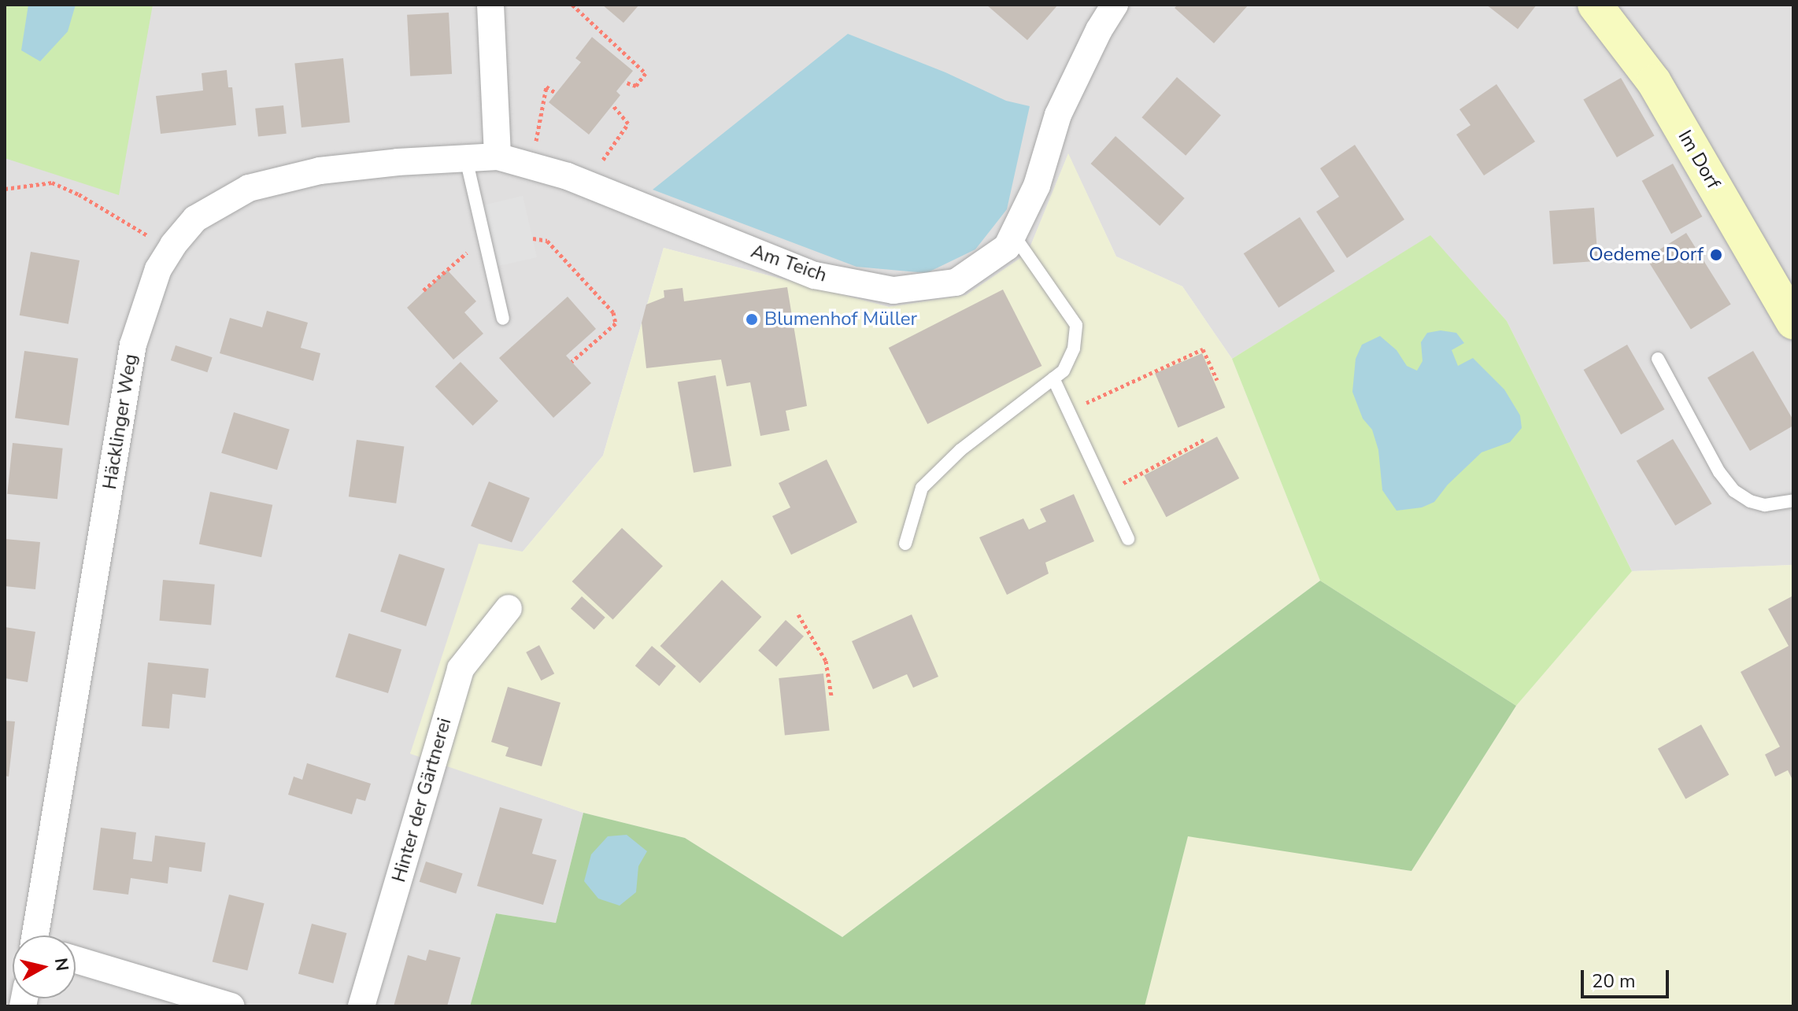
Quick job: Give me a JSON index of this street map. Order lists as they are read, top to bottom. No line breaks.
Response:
{"streets":{"street":["Im Dorf","Am Teich","Häcklinger Weg","Hinter der Gärtnerei"]},"crossings":[["Am Teich","Häcklinger Weg"]],"places":["Oedeme Dorf","Blumenhof Müller"],"scale_bar":"20 m","north":"right"}
